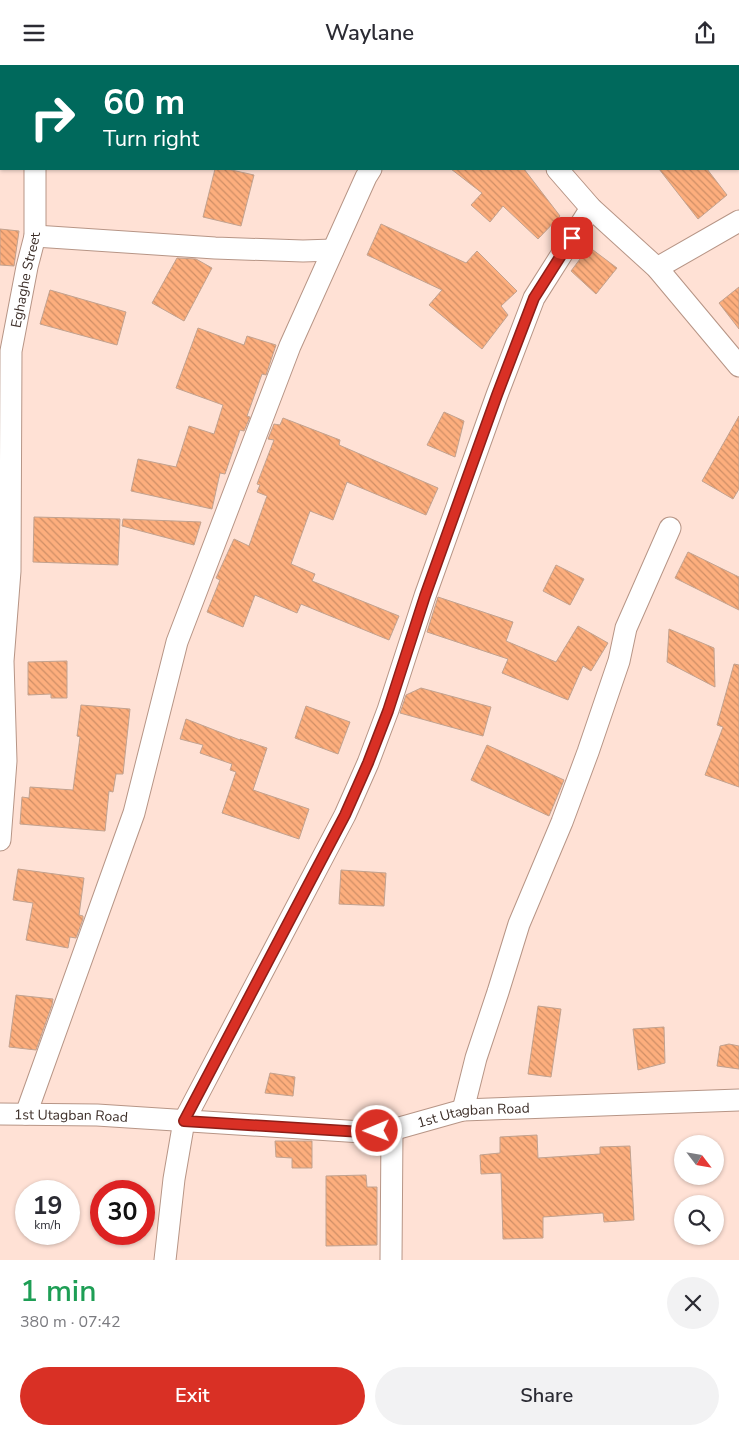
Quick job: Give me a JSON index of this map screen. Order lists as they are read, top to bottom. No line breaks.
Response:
{"streets":{"street":["Eghaghe Street","1st Utagban Road"]},"north":"bottom right","page":{"header":"Waylane","turn":["60 m","Turn right"],"speed":"19 km/h","limit":"30","heading":["1 min","380 m · 07:42"],"buttons":["Exit","Share"]}}
